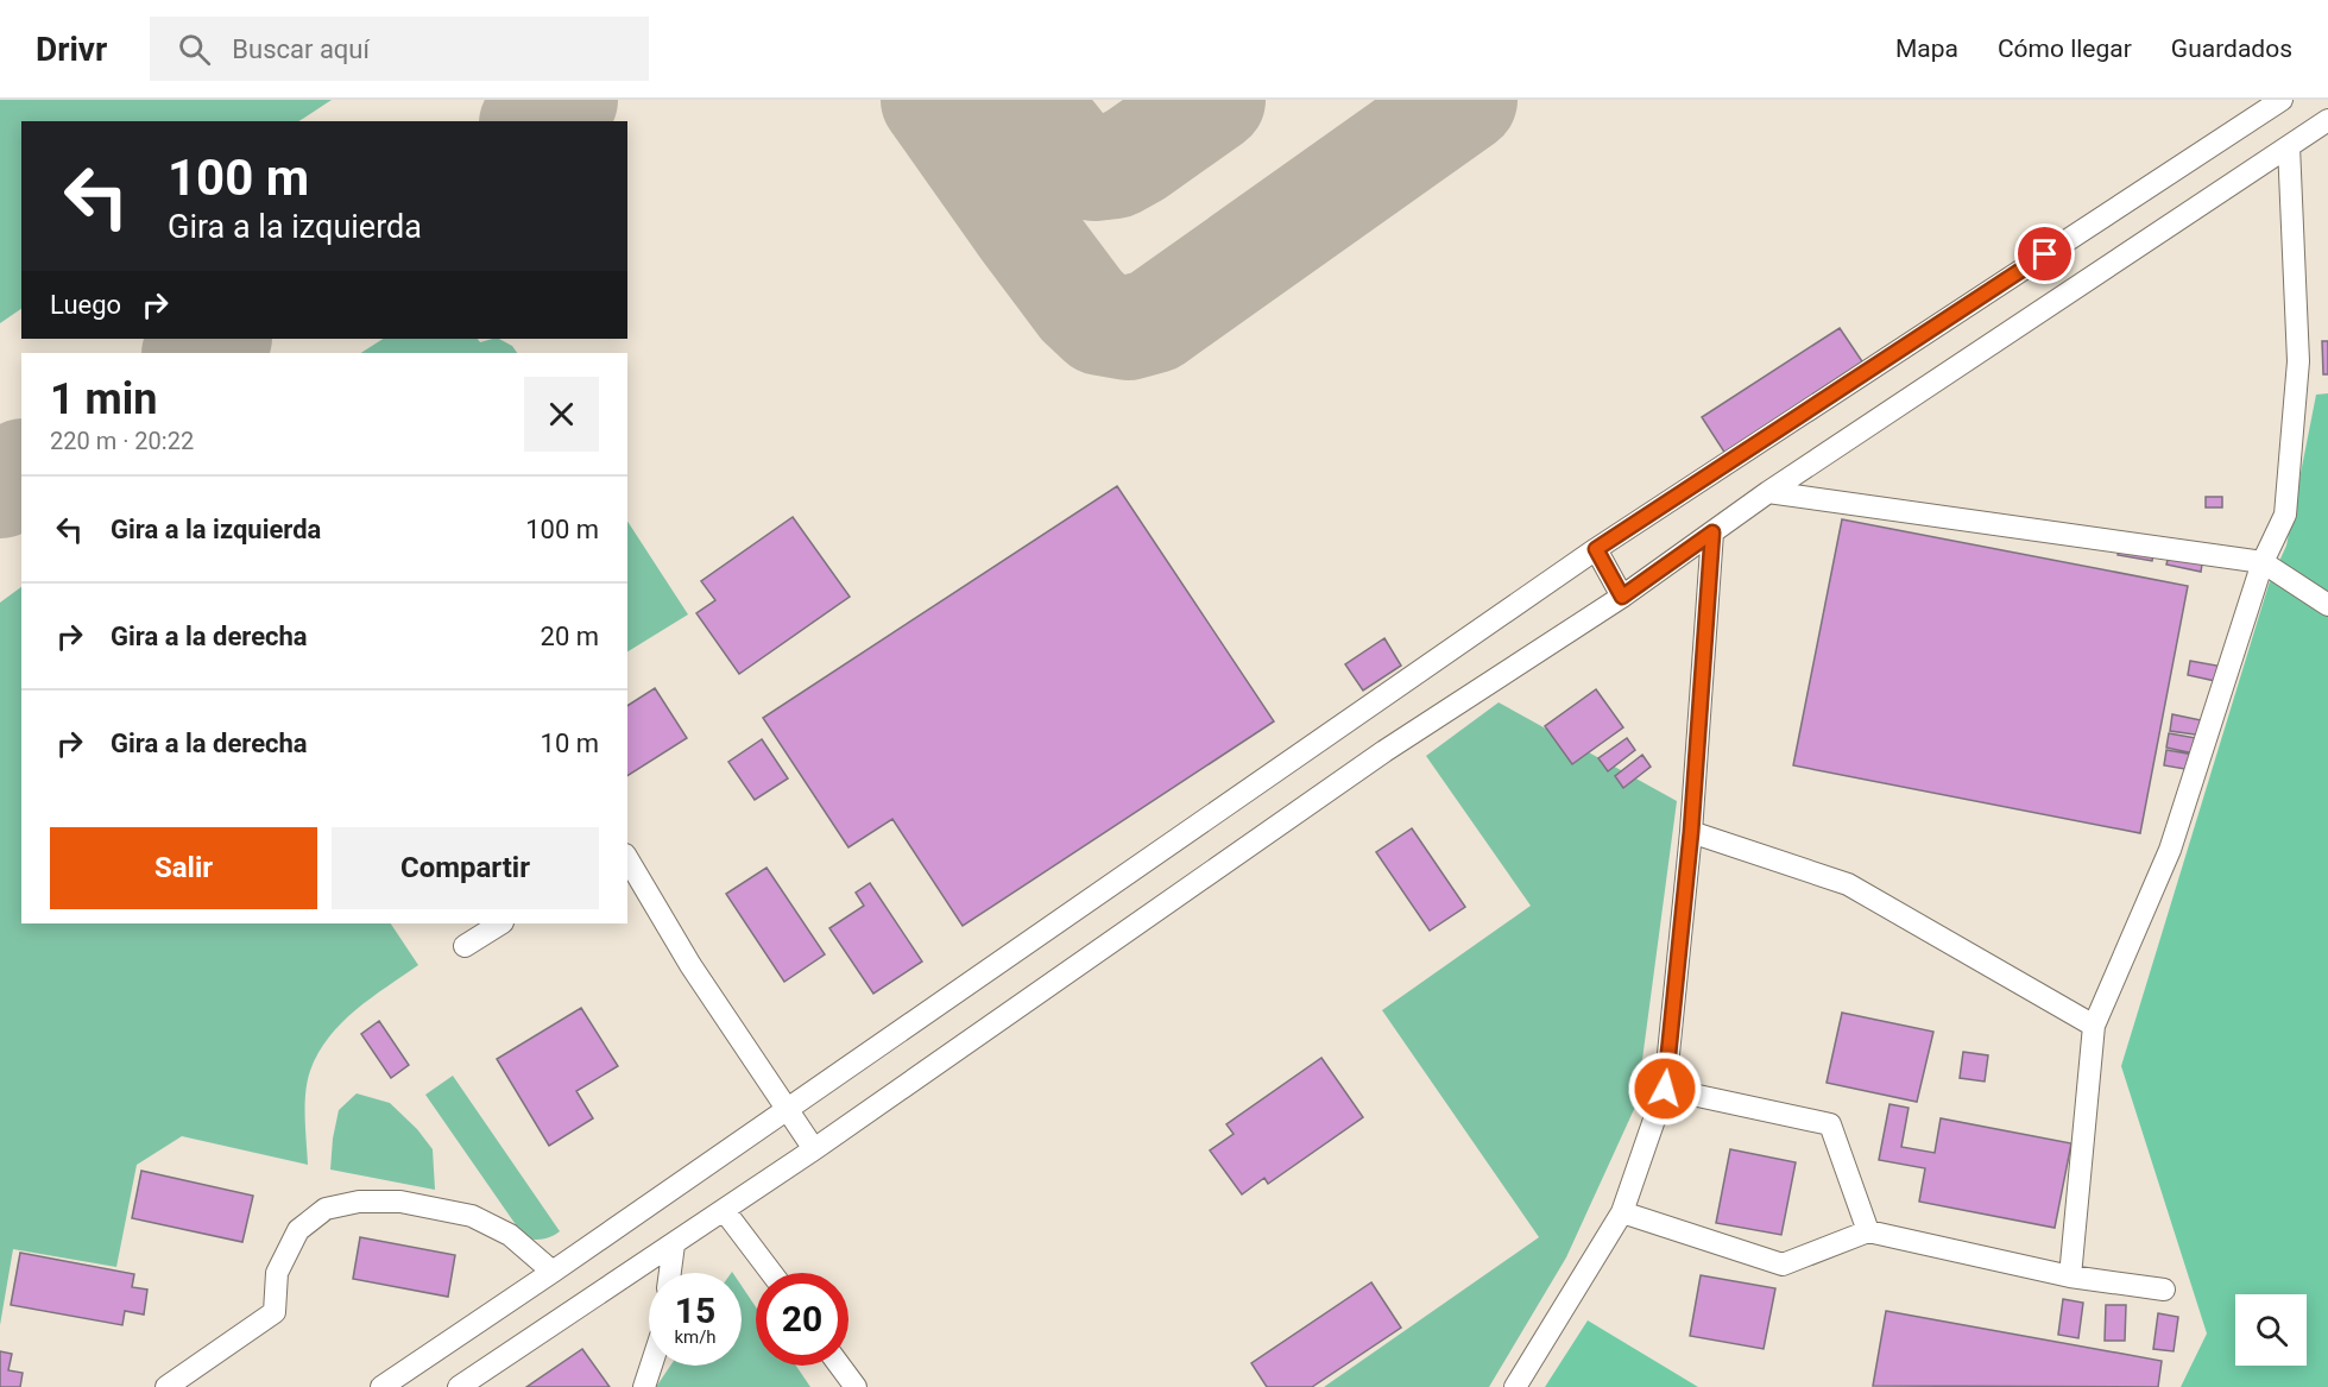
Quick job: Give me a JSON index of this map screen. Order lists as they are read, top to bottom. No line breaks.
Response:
{"page":{"header":"Drivr","search":"Buscar aquí","nav":["Mapa","Cómo llegar","Guardados"],"turn":["100 m","Gira a la izquierda"],"then":"Luego","heading":["1 min","220 m · 20:22"],"list":[{"name":"Gira a la izquierda","value":"100 m"},{"name":"Gira a la derecha","value":"20 m"},{"name":"Gira a la derecha","value":"10 m"}],"buttons":["Salir","Compartir"],"speed":"15 km/h","limit":"20"}}
